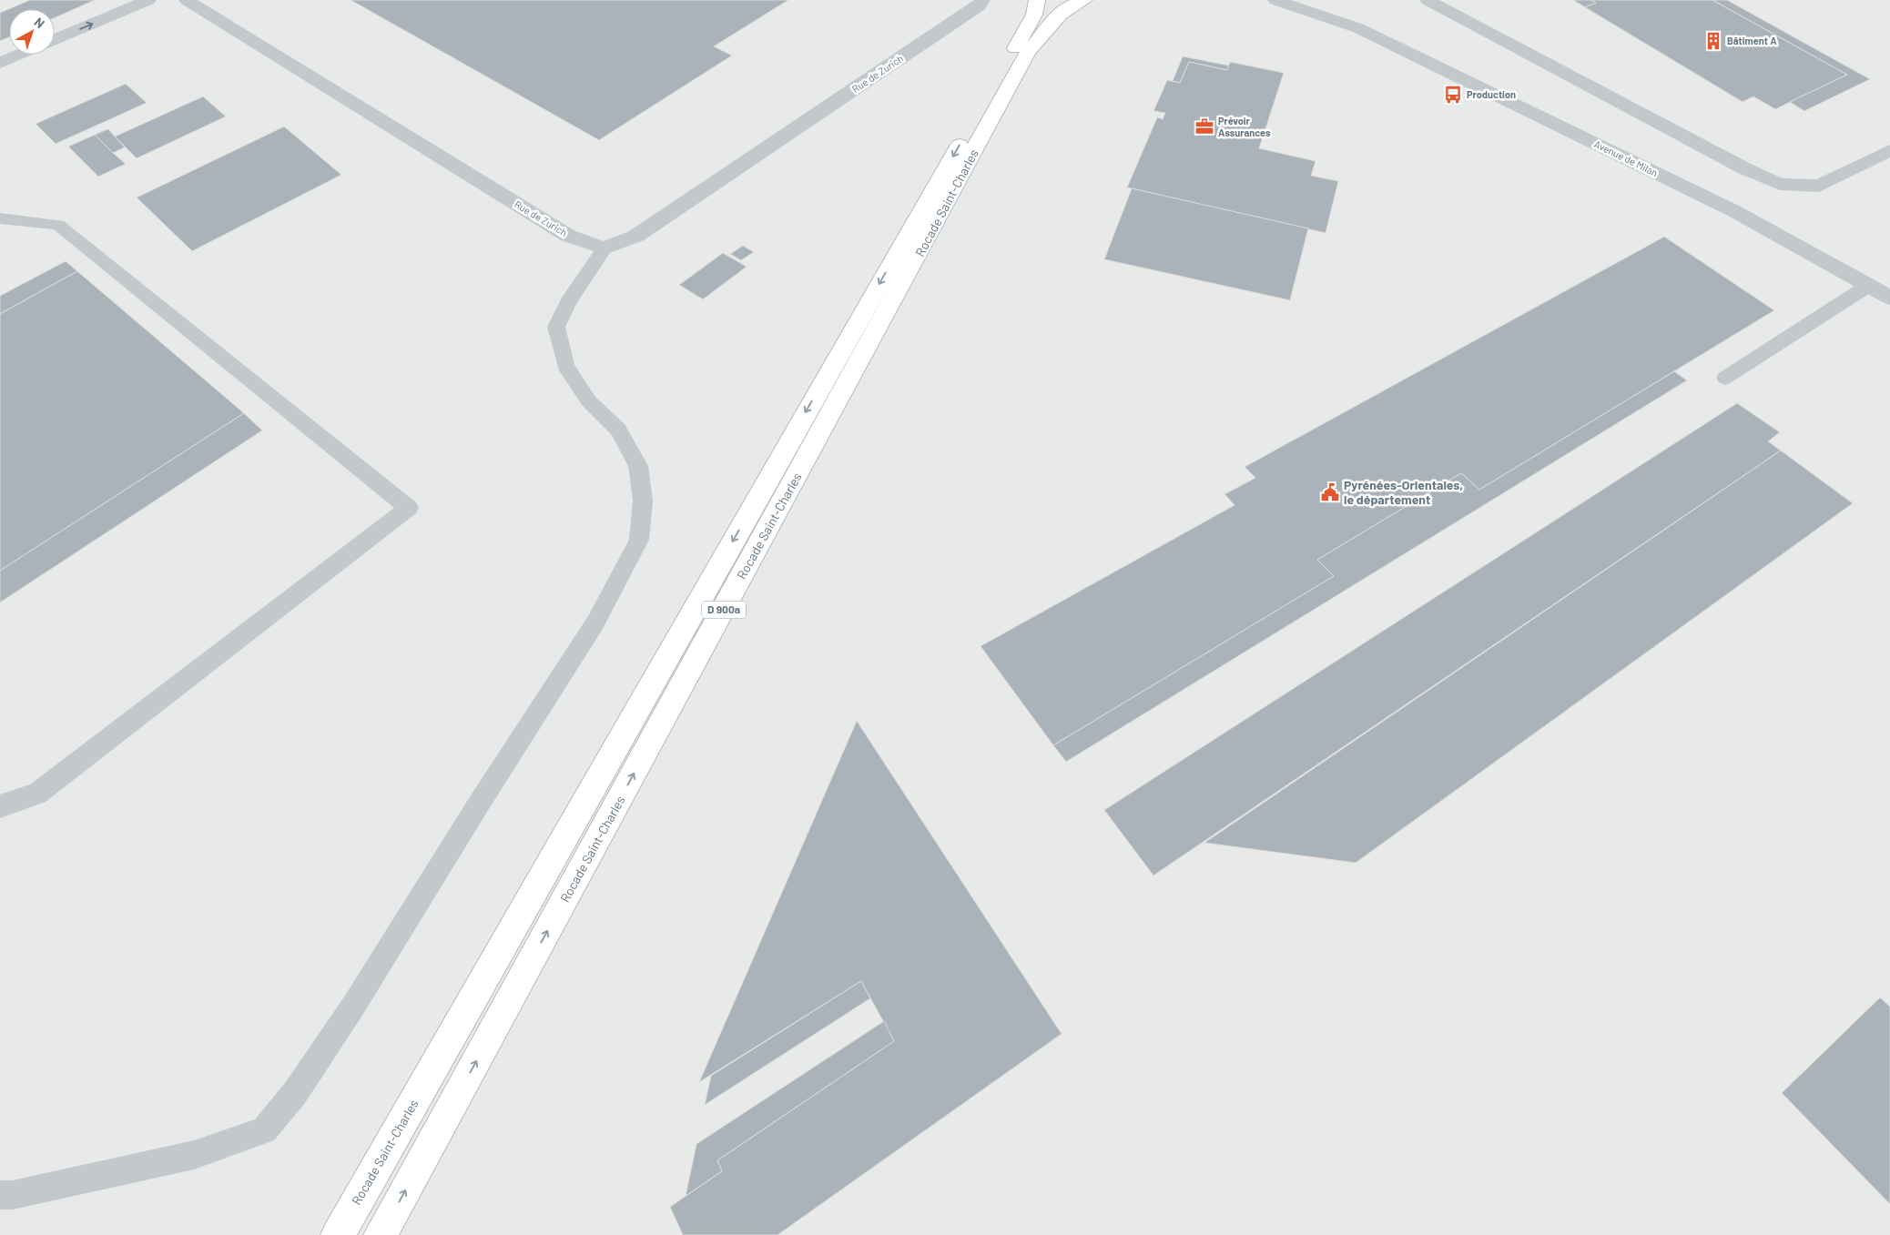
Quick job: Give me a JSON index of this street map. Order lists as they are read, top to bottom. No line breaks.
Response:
{"streets":{"main road":["Rocade Saint-Charles","D 900a"],"street":["Rue de Zurich","Avenue de Milan"]},"places":{"building":["Bâtiment A"],"bus stop":["Production"],"office":["Prévoir Assurances"],"public building":["Pyrénées-Orientales, le département"]},"north":"top right"}
